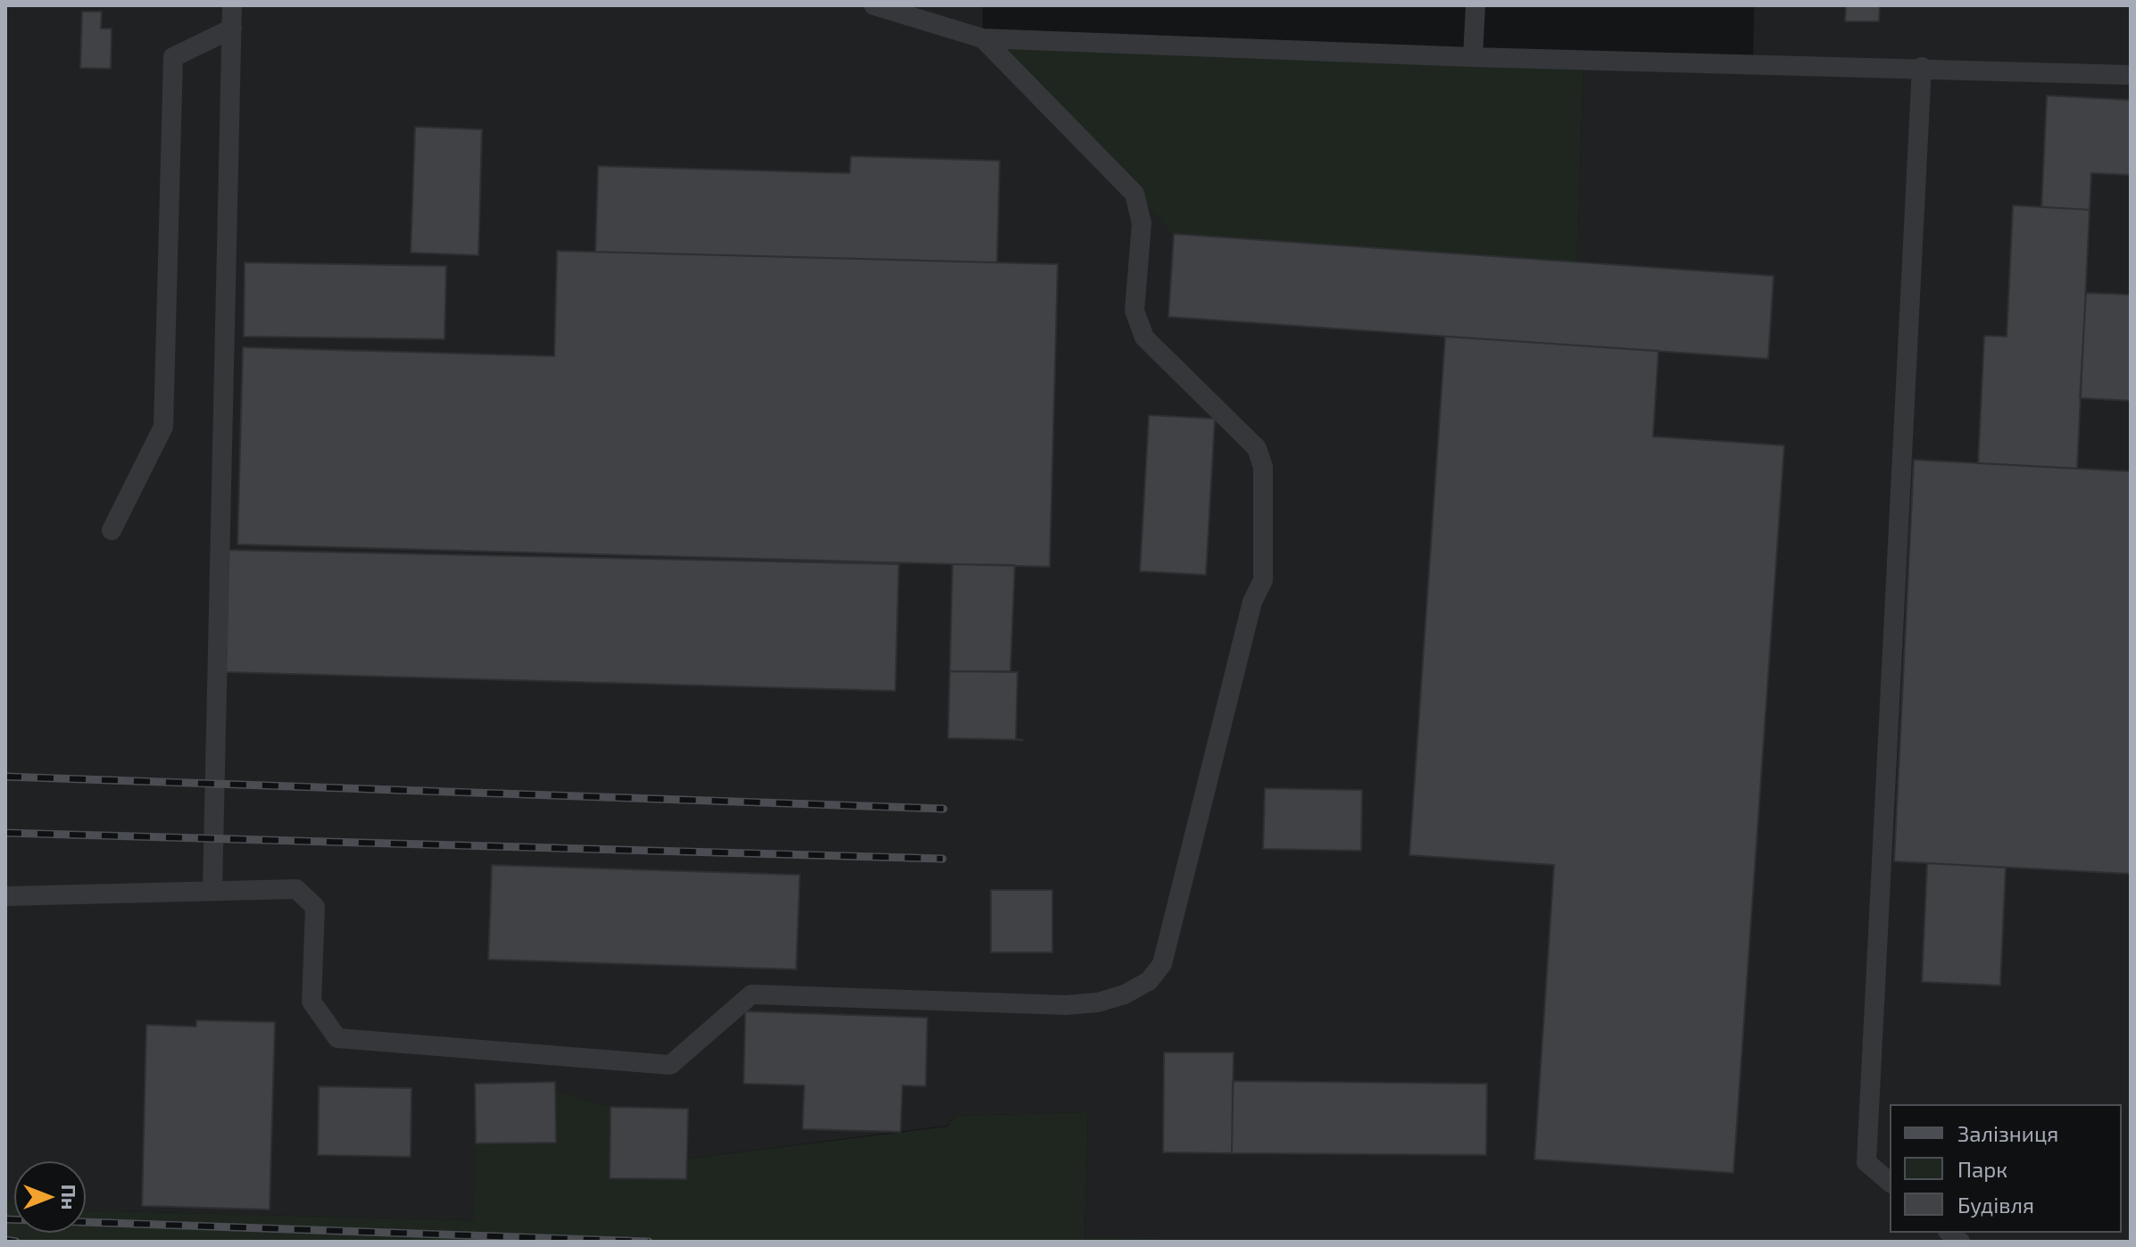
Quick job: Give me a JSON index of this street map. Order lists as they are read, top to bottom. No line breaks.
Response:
{"legend":["Залізниця","Парк","Будівля"],"north":"right"}
